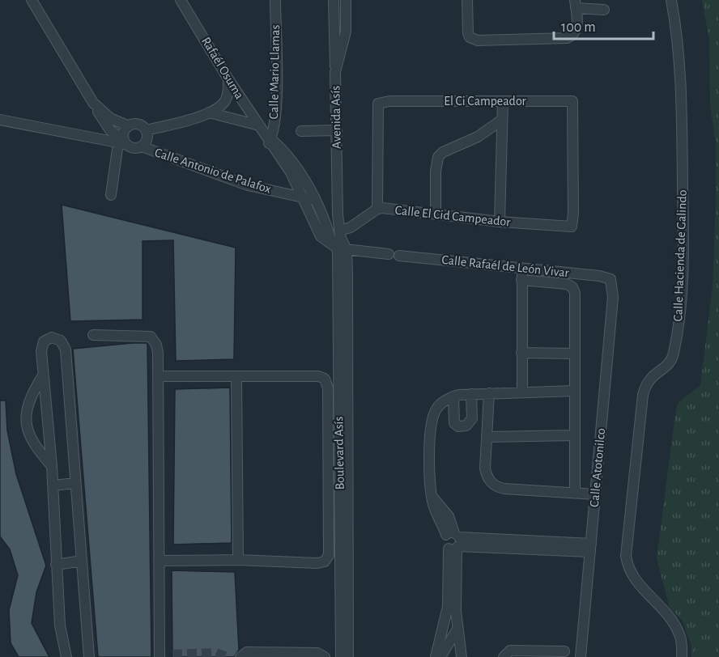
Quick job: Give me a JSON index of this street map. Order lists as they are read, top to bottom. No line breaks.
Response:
{"streets":{"street":["Rafaél Osuma","Calle Mario Llamas","El Ci Campeador","Avenida Asís","Calle Antonio de Palafox","Calle El Cid Campeador","Calle Hacienda de Galindo","Calle Rafaél de León Vivar","Boulevard Asís","Calle Atotonilco"]},"crossings":[["Rafaél Osuma","Calle Mario Llamas"],["Rafaél Osuma","Avenida Asís"],["Rafaél Osuma","Calle Antonio de Palafox"],["Rafaél Osuma","Boulevard Asís"],["El Ci Campeador","Calle El Cid Campeador"],["Avenida Asís","Calle El Cid Campeador"],["Avenida Asís","Boulevard Asís"],["Calle Rafaél de León Vivar","Calle Atotonilco"]],"scale_bar":"100 m"}
